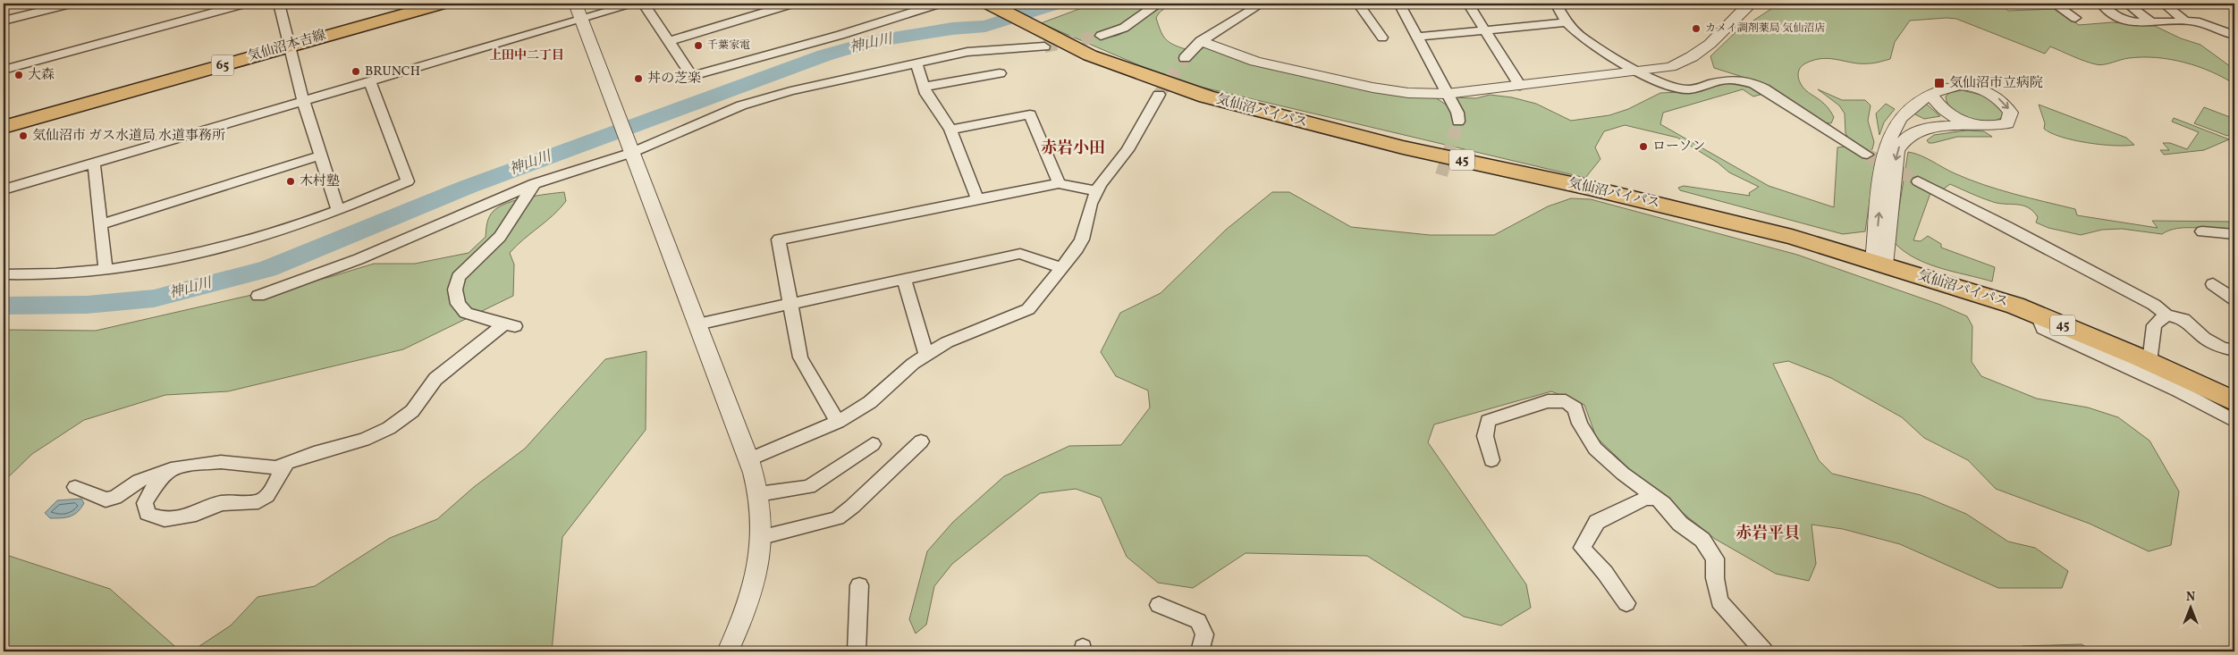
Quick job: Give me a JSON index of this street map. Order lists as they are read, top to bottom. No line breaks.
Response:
{"streets":{"highway":["気仙沼バイパス","45"],"main road":["気仙沼本吉線","65"]},"districts":["上田中二丁目","赤岩小田","赤岩平貝"],"water":["神山川"],"places":{"other":["カメイ調剤薬局 気仙沼店","千葉家電","BRUNCH","大森","丼の芝楽","気仙沼市 ガス水道局 水道事務所","ローソン","木村塾"],"transit":["気仙沼市立病院"]},"north":"top"}
